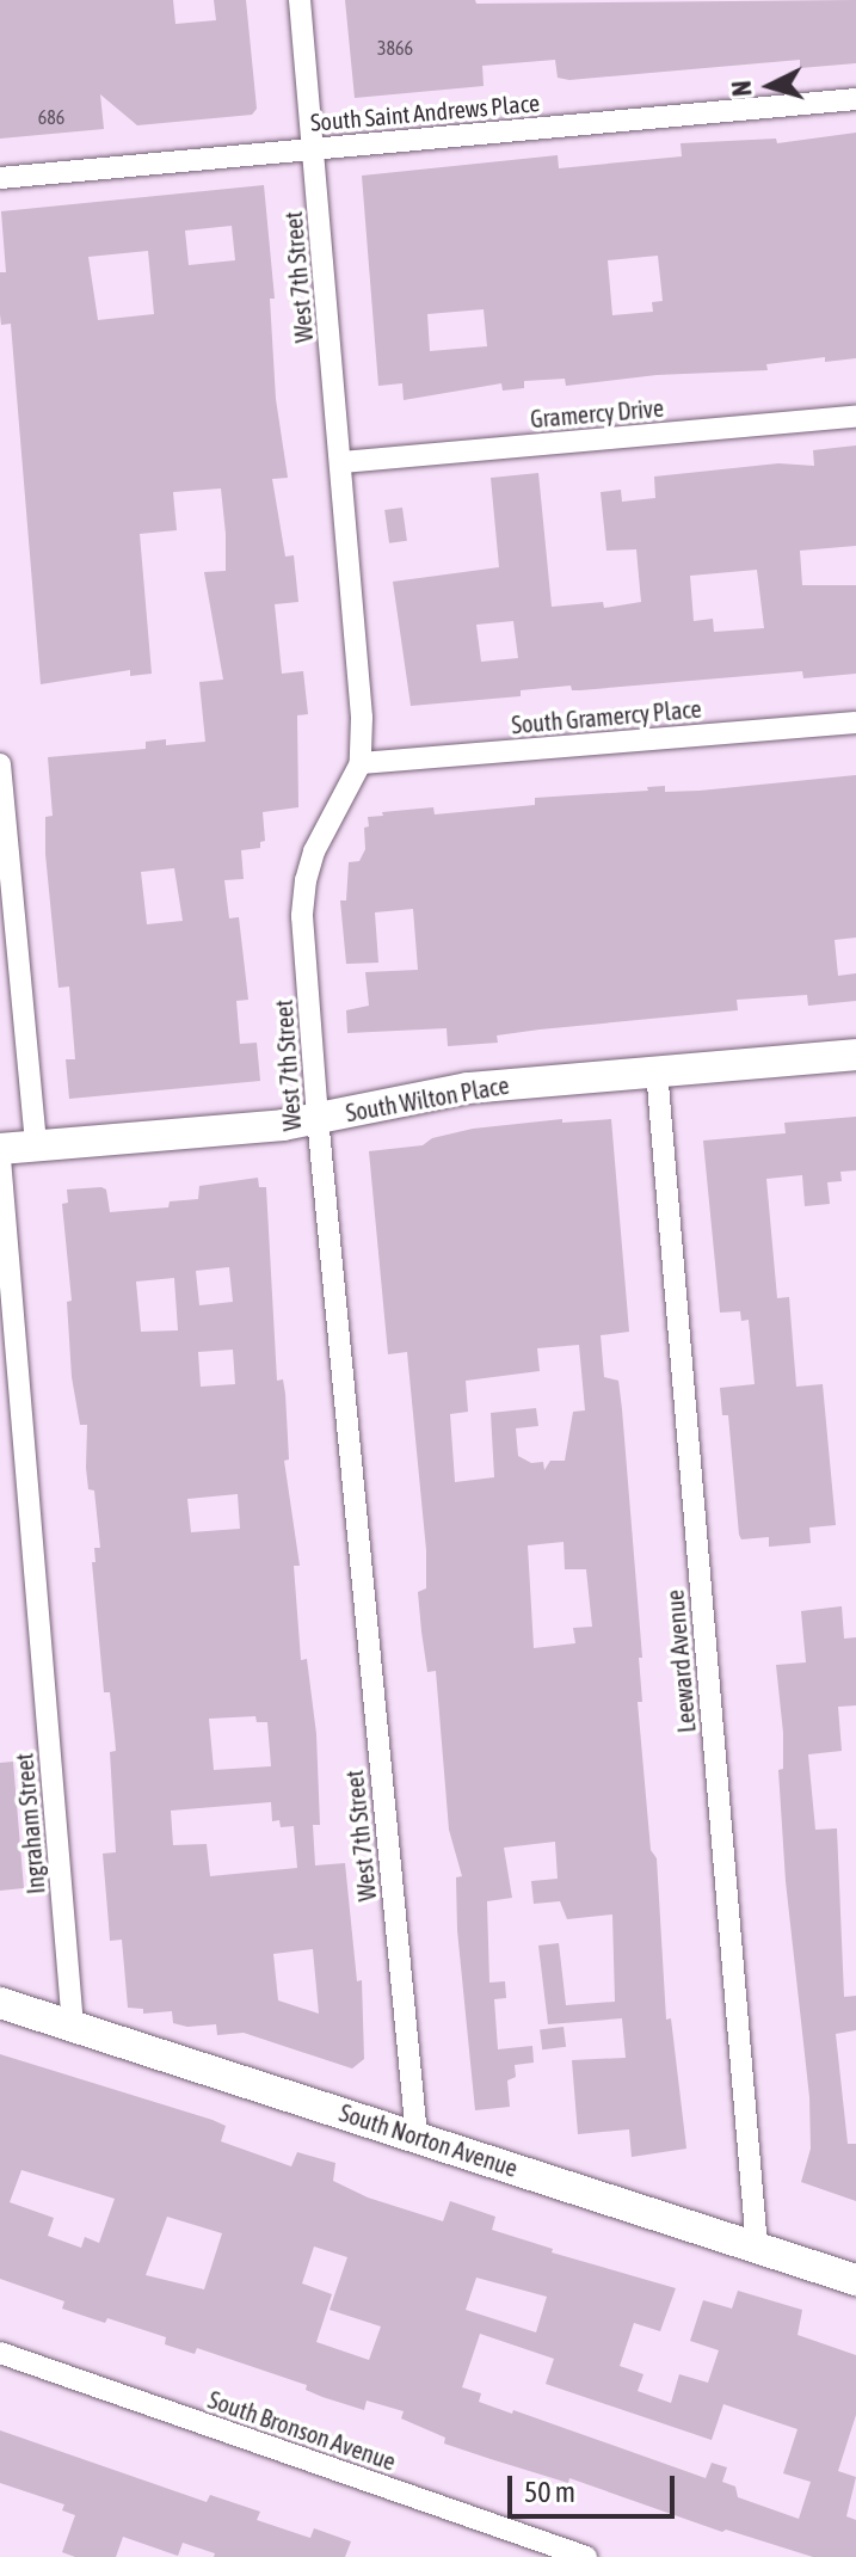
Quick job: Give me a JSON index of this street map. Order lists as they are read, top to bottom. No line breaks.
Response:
{"streets":{"street":["South Saint Andrews Place","West 7th Street","Gramercy Drive","South Gramercy Place","South Wilton Place","Leeward Avenue","Ingraham Street","South Norton Avenue","South Bronson Avenue"]},"crossings":[["South Saint Andrews Place","West 7th Street"],["West 7th Street","Gramercy Drive"],["West 7th Street","South Gramercy Place"],["West 7th Street","South Wilton Place"],["West 7th Street","South Norton Avenue"],["South Wilton Place","Leeward Avenue"],["Leeward Avenue","South Norton Avenue"],["Ingraham Street","South Norton Avenue"]],"house_numbers":["3866","686"],"scale_bar":"50 m","north":"left"}
